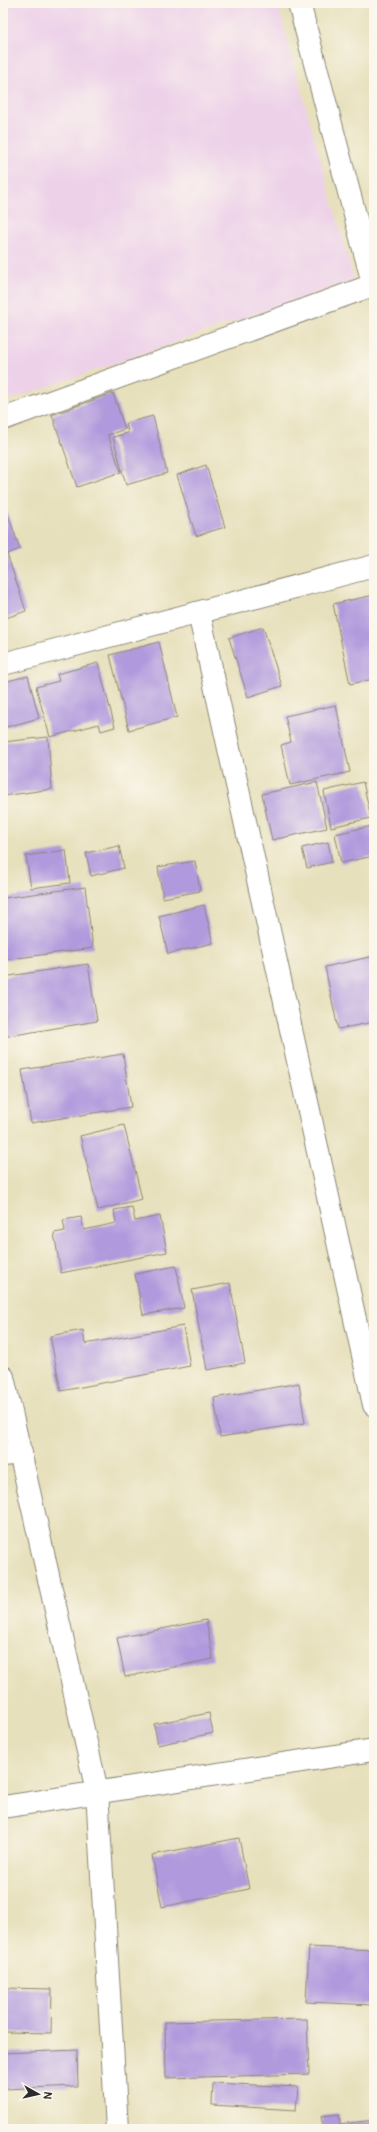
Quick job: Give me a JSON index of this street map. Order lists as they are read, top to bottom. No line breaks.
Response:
{"north":"right"}
